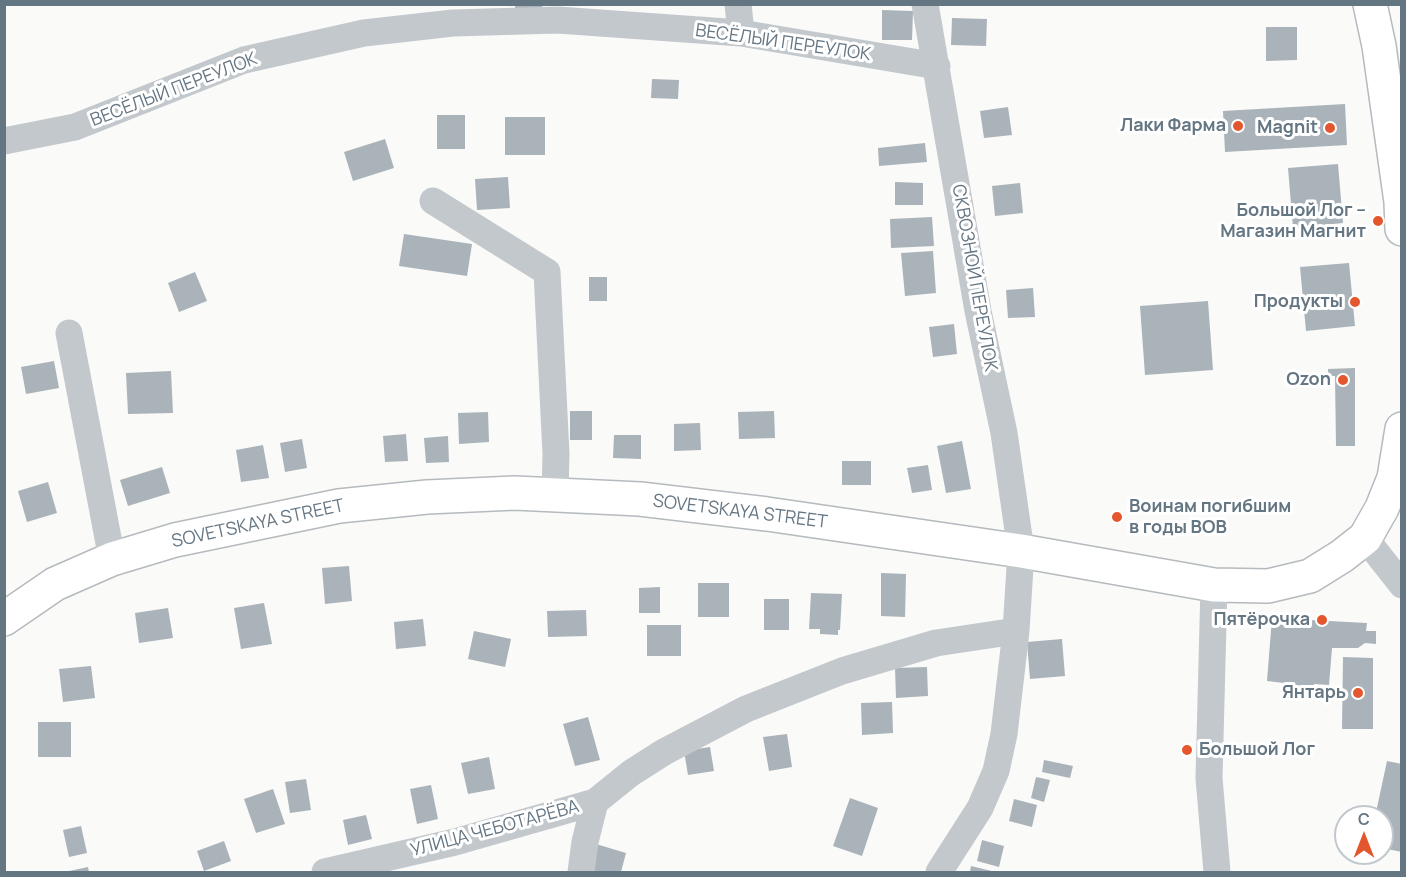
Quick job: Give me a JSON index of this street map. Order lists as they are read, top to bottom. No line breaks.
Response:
{"streets":{"main road":["SOVETSKAYA STREET"],"street":["ВЕСЁЛЫЙ ПЕРЕУЛОК","СКВОЗНОЙ ПЕРЕУЛОК","УЛИЦА ЧЕБОТАРЁВА"]},"crossings":[["ВЕСЁЛЫЙ ПЕРЕУЛОК","СКВОЗНОЙ ПЕРЕУЛОК"],["СКВОЗНОЙ ПЕРЕУЛОК","SOVETSKAYA STREET"]],"places":["Лаки Фарма","Magnit","Большой Лог – Магазин Магнит","Продукты","Ozon","Воинам погибшим в годы ВОВ","Пятёрочка","Янтарь","Большой Лог"],"north":"top"}
